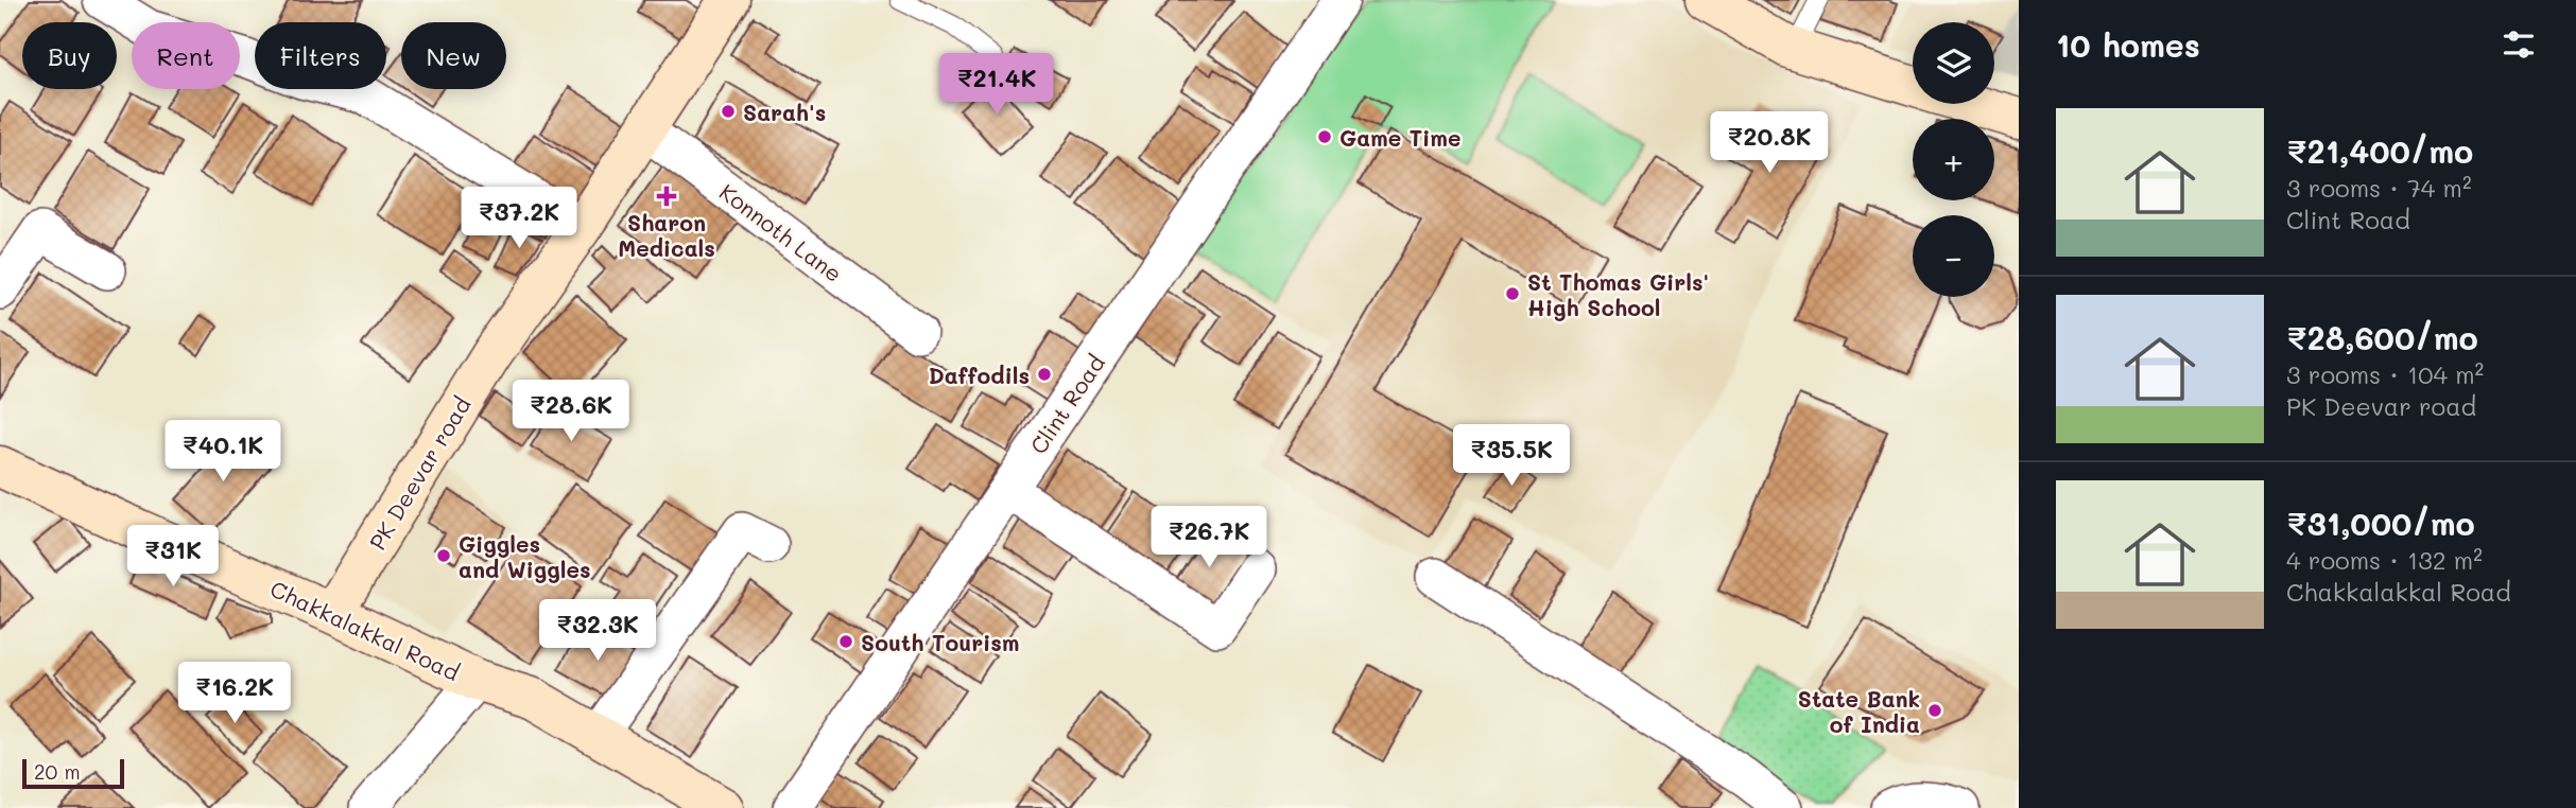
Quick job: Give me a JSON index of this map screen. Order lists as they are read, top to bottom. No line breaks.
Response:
{"streets":{"street":["Konnoth Lane","Clint Road","PK Deevar road","Chakkalakkal Road"]},"crossings":[["Konnoth Lane","PK Deevar road"],["PK Deevar road","Chakkalakkal Road"]],"places":{"other":["Sarah's","Game Time","St Thomas Girls' High School","Daffodils","Giggles and Wiggles","South Tourism","State Bank of India"],"health":["Sharon Medicals"]},"scale_bar":"20 m","page":{"heading":"10 homes","map_buttons":["+","−"],"chip":["Buy","Rent","Filters","New"],"price":["₹21.4K","₹20.8K","₹37.2K","₹28.6K","₹40.1K","₹35.5K","₹26.7K","₹31K","₹32.3K","₹16.2K"],"list":[{"name":"₹21,400/mo","note":"3 rooms · 74 m² · Clint Road"},{"name":"₹28,600/mo","note":"3 rooms · 104 m² · PK Deevar road"},{"name":"₹31,000/mo","note":"4 rooms · 132 m² · Chakkalakkal Road"}],"scale":"20 m"}}
